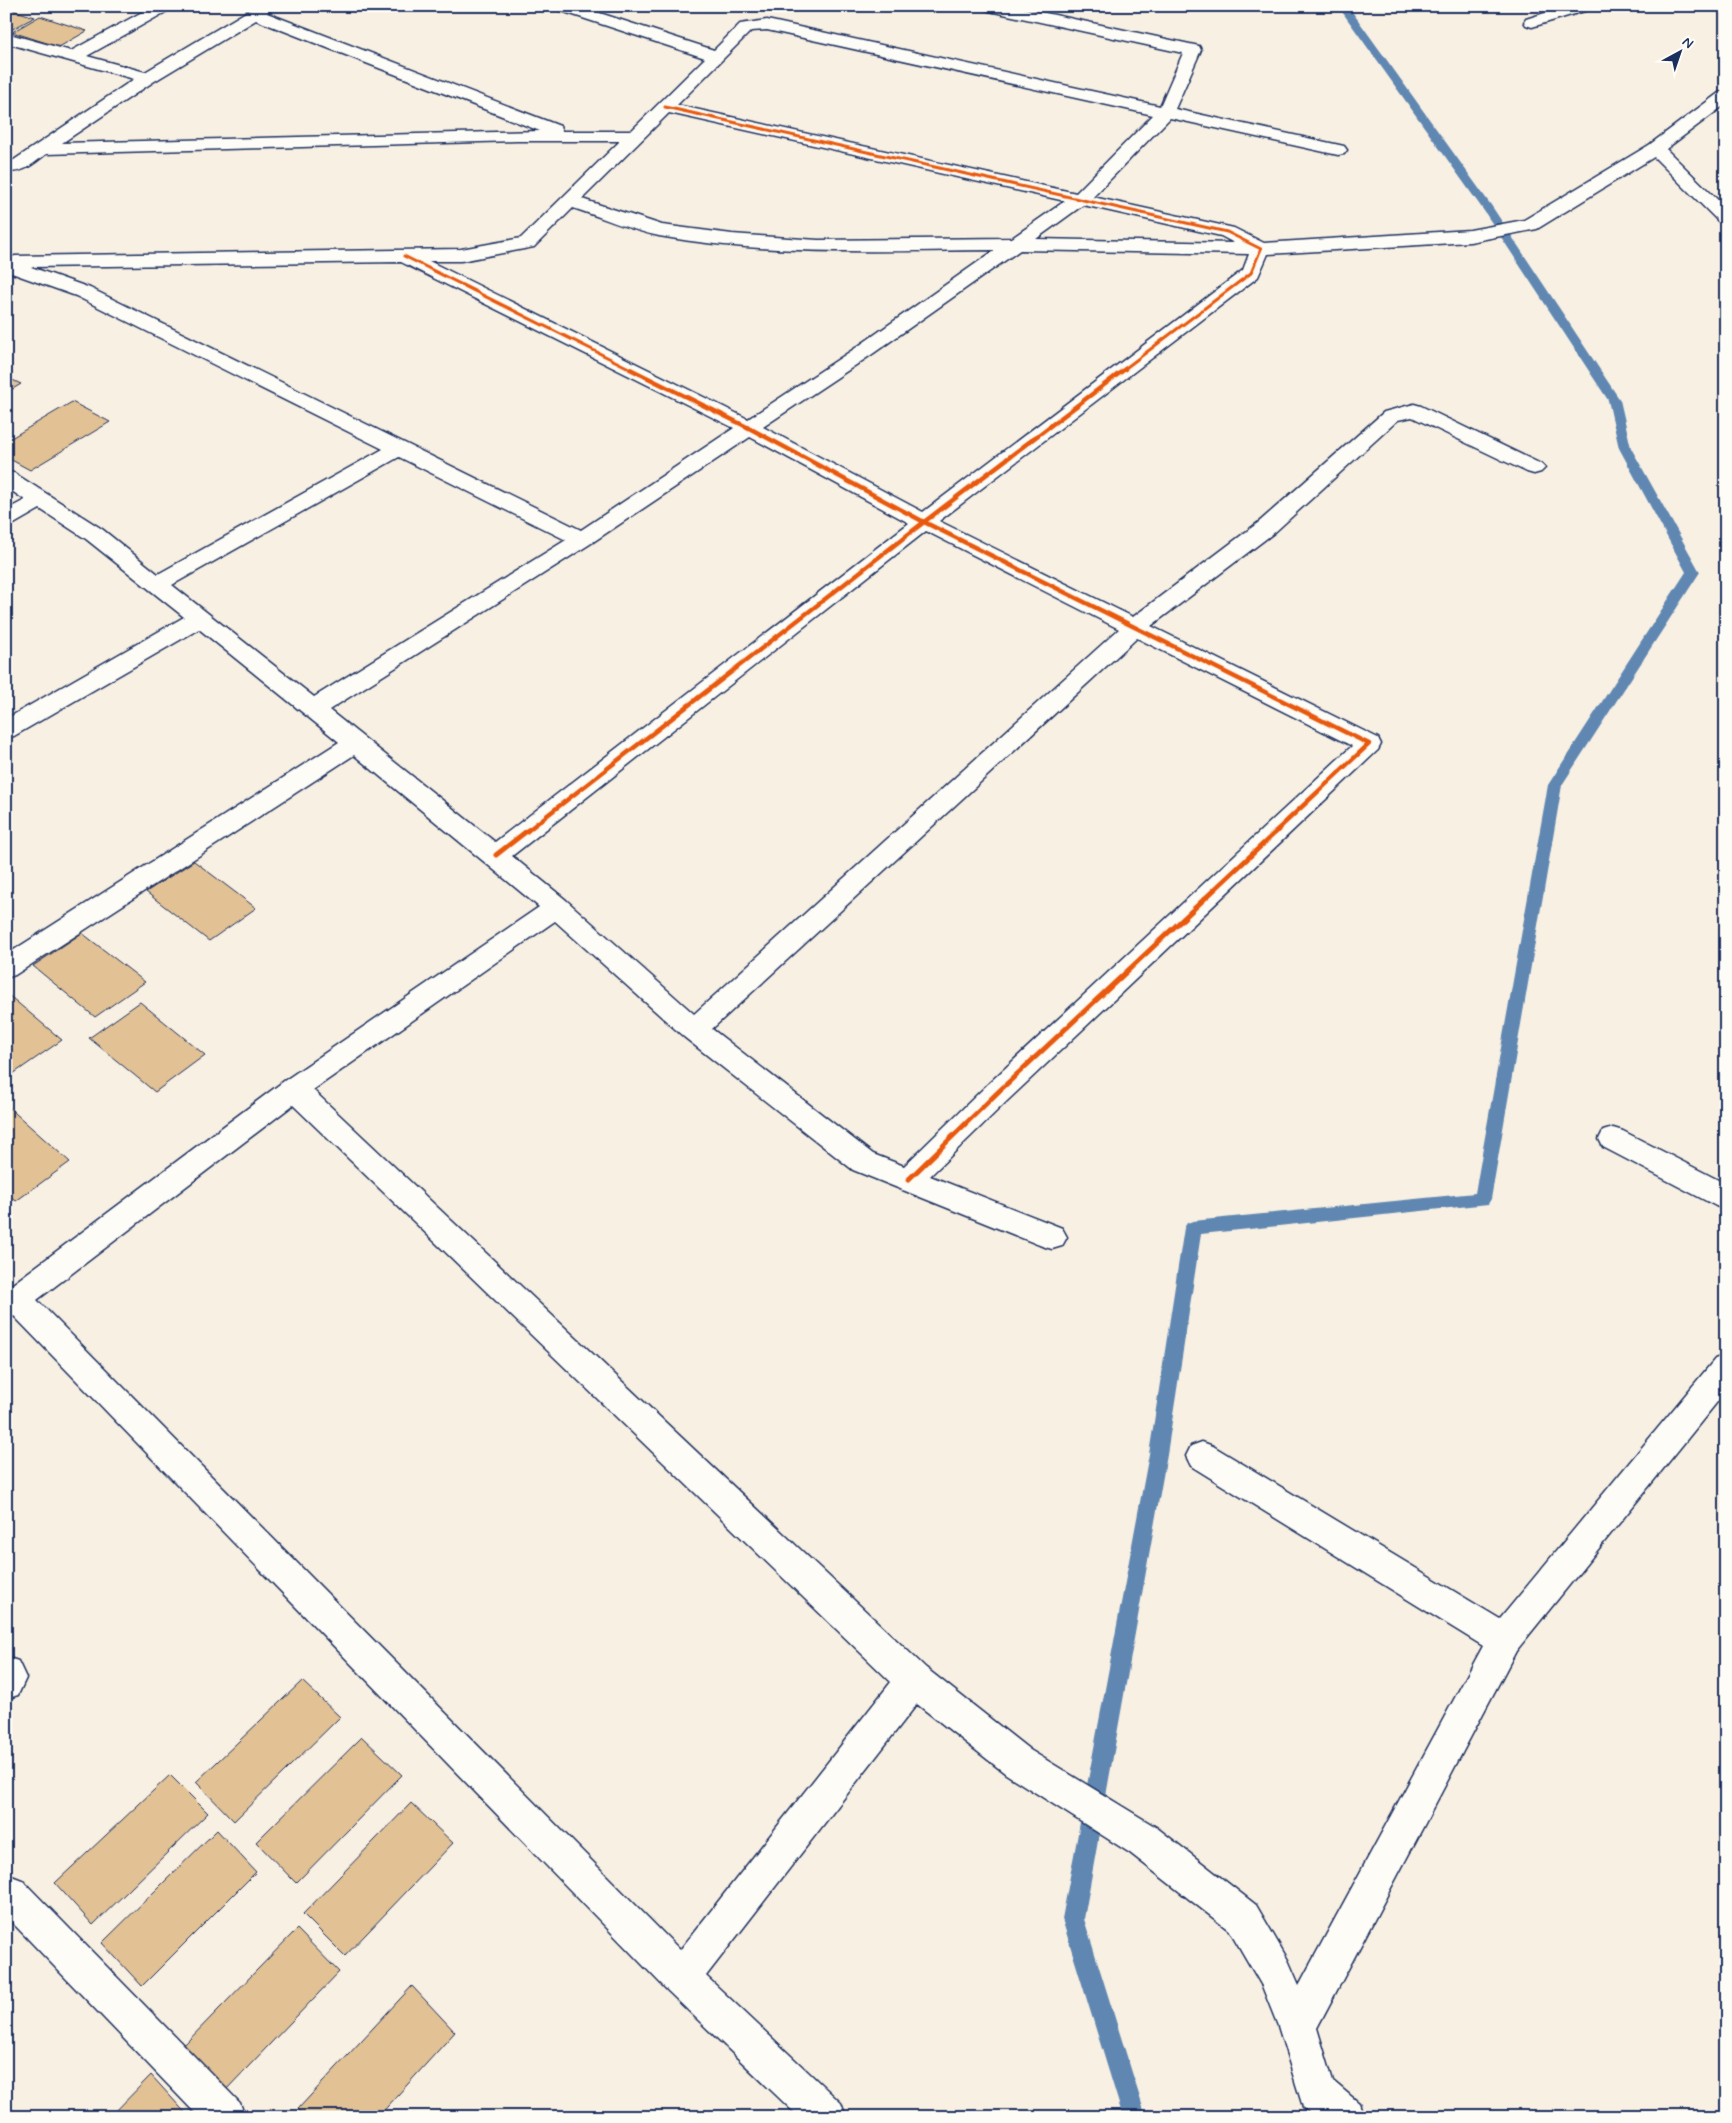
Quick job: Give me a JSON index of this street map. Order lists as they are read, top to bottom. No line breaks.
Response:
{"north":"top right"}
